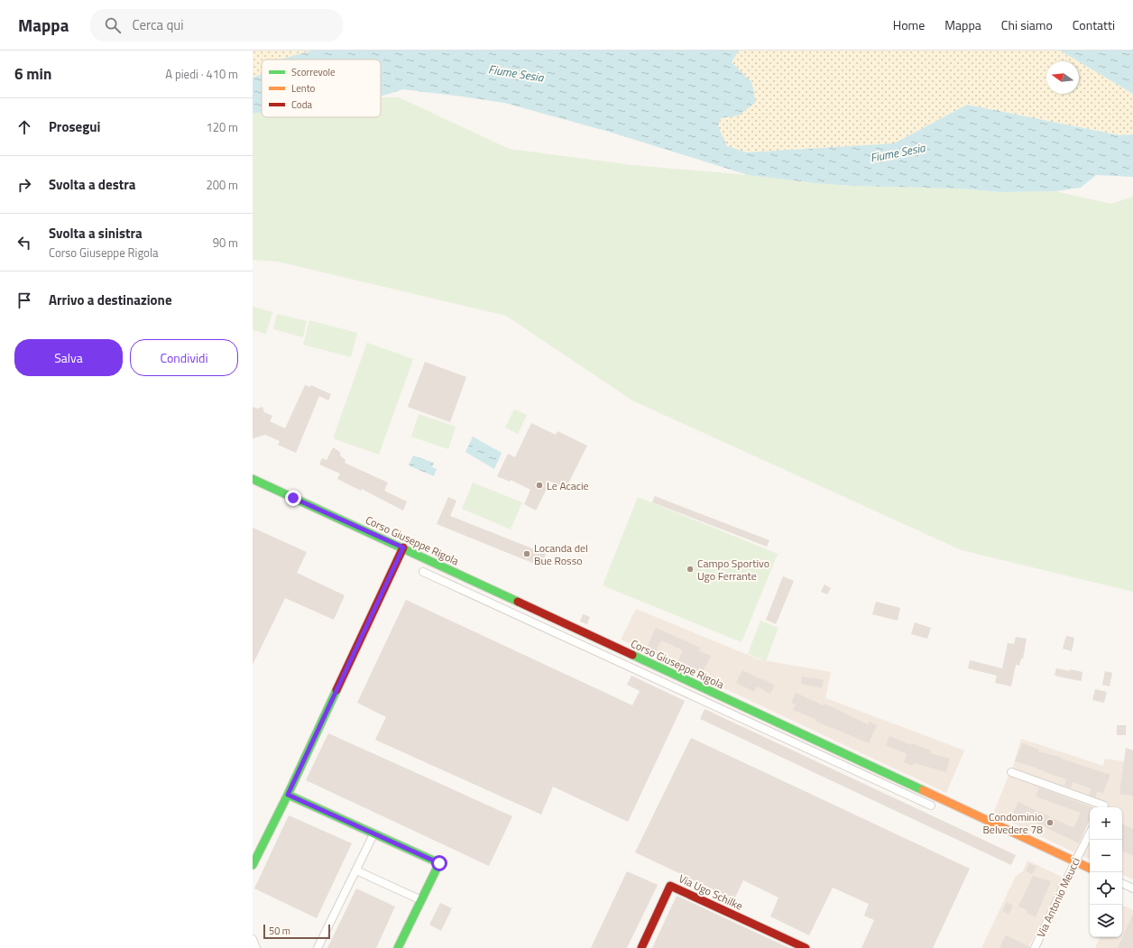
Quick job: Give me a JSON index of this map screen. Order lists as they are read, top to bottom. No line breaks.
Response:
{"streets":{"street":["Corso Giuseppe Rigola","Via Ugo Schilke","Via Antonio Meucci"]},"crossings":[["Corso Giuseppe Rigola","Via Antonio Meucci"]],"water":["Fiume Sesia"],"places":["Le Acacie","Locanda del Bue Rosso","Campo Sportivo Ugo Ferrante","Condominio Belvedere 78"],"legend":["Scorrevole","Lento","Coda"],"scale_bar":"50 m","north":"left","page":{"header":"Mappa","search":"Cerca qui","nav":["Home","Mappa","Chi siamo","Contatti"],"heading":["6 min","A piedi · 410 m"],"list":[["Prosegui","120 m"],["Svolta a destra","200 m"],["Svolta a sinistra","Corso Giuseppe Rigola","90 m"],"Arrivo a destinazione"],"buttons":["Salva","Condividi"],"map_buttons":["+","−"],"scale":"50 m"}}
